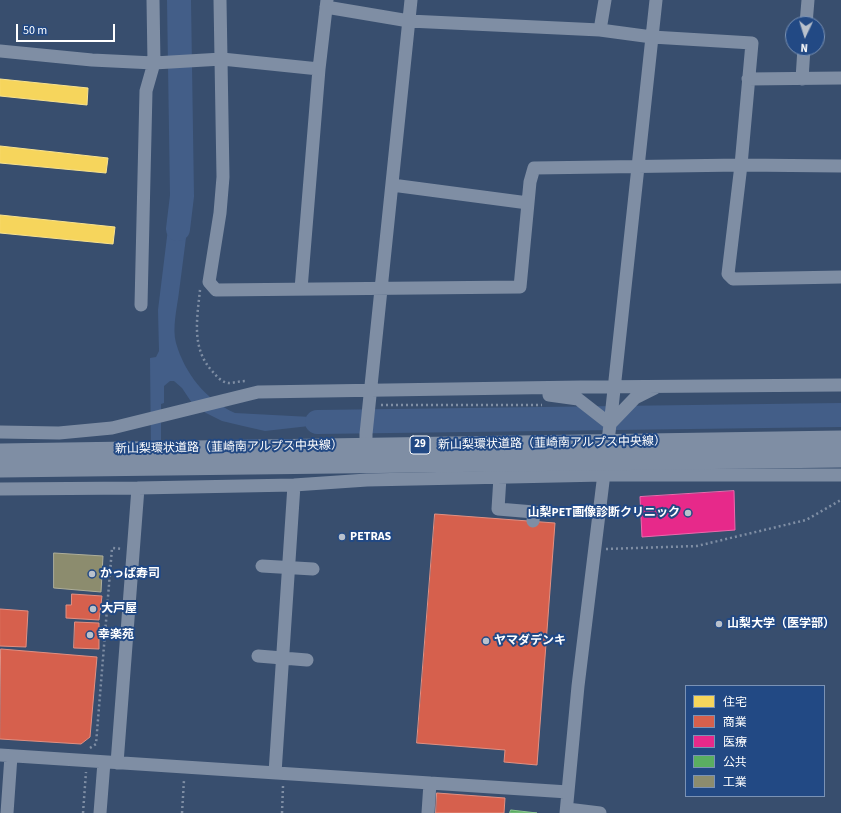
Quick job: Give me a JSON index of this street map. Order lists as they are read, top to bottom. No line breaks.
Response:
{"streets":{"highway":["新山梨環状道路（韮崎南アルプス中央線）","29"]},"places":["山梨PET画像診断クリニック","PETRAS","かっぱ寿司","大戸屋","山梨大学（医学部）","幸楽苑","ヤマダデンキ"],"legend":["住宅","商業","医療","公共","工業"],"scale_bar":"50 m","north":"bottom"}
